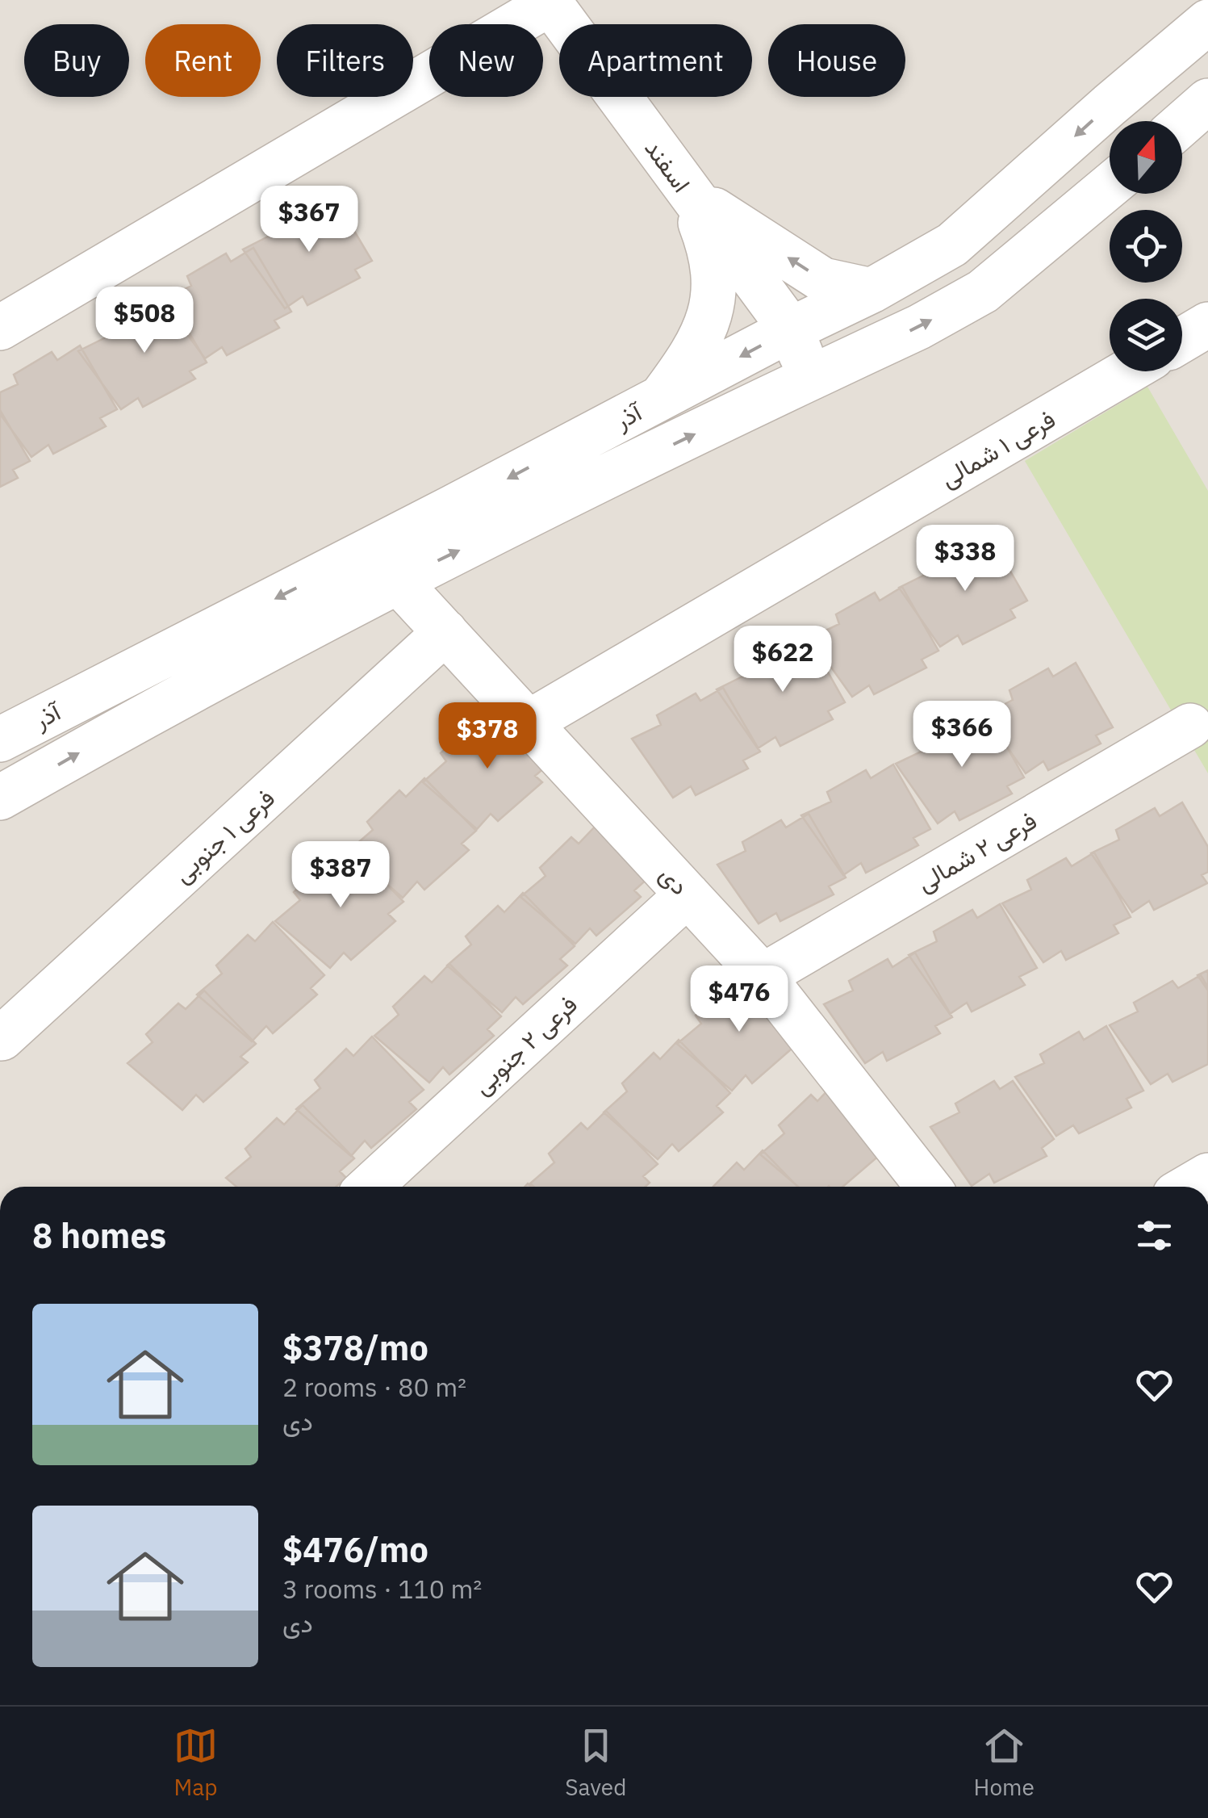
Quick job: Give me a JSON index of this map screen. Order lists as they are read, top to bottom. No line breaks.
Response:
{"streets":{"street":["اسفند","آذر","فرعی ۱ شمالی","فرعی ۱ جنوبی","فرعی ۲ شمالی","دی","فرعی ۲ جنوبی"]},"crossings":[["اسفند","آذر"],["آذر","دی"],["فرعی ۱ شمالی","دی"],["فرعی ۱ جنوبی","دی"],["فرعی ۲ شمالی","دی"],["دی","فرعی ۲ جنوبی"]],"north":"top","page":{"chip":["Buy","Rent","Filters","New","Apartment","House"],"price":["$367","$508","$338","$622","$366","$378","$387","$476"],"heading":"8 homes","list":[{"name":"$378/mo","note":"2 rooms · 80 m² · دی"},{"name":"$476/mo","note":"3 rooms · 110 m² · دی"}],"tabs":["Map","Saved","Home"]}}
